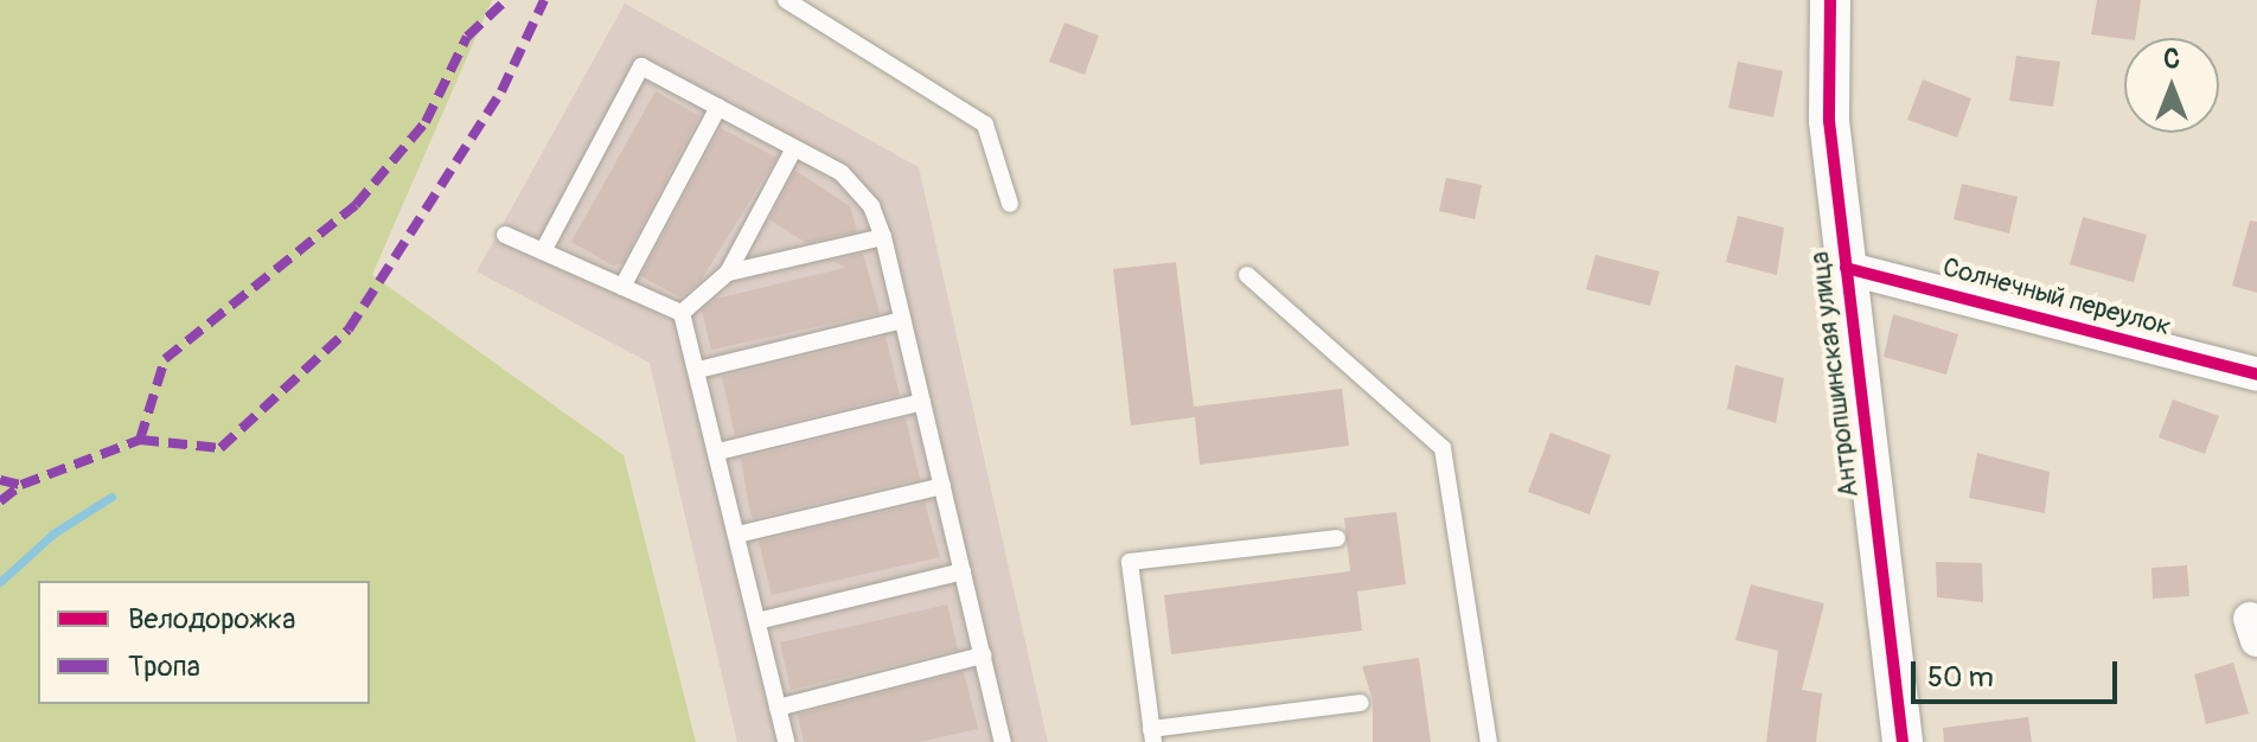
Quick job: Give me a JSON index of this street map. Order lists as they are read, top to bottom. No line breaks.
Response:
{"streets":{"street":["Солнечный переулок","Антропшинская улица"]},"crossings":[["Солнечный переулок","Антропшинская улица"]],"legend":["Велодорожка","Тропа"],"scale_bar":"50 m","north":"top"}
